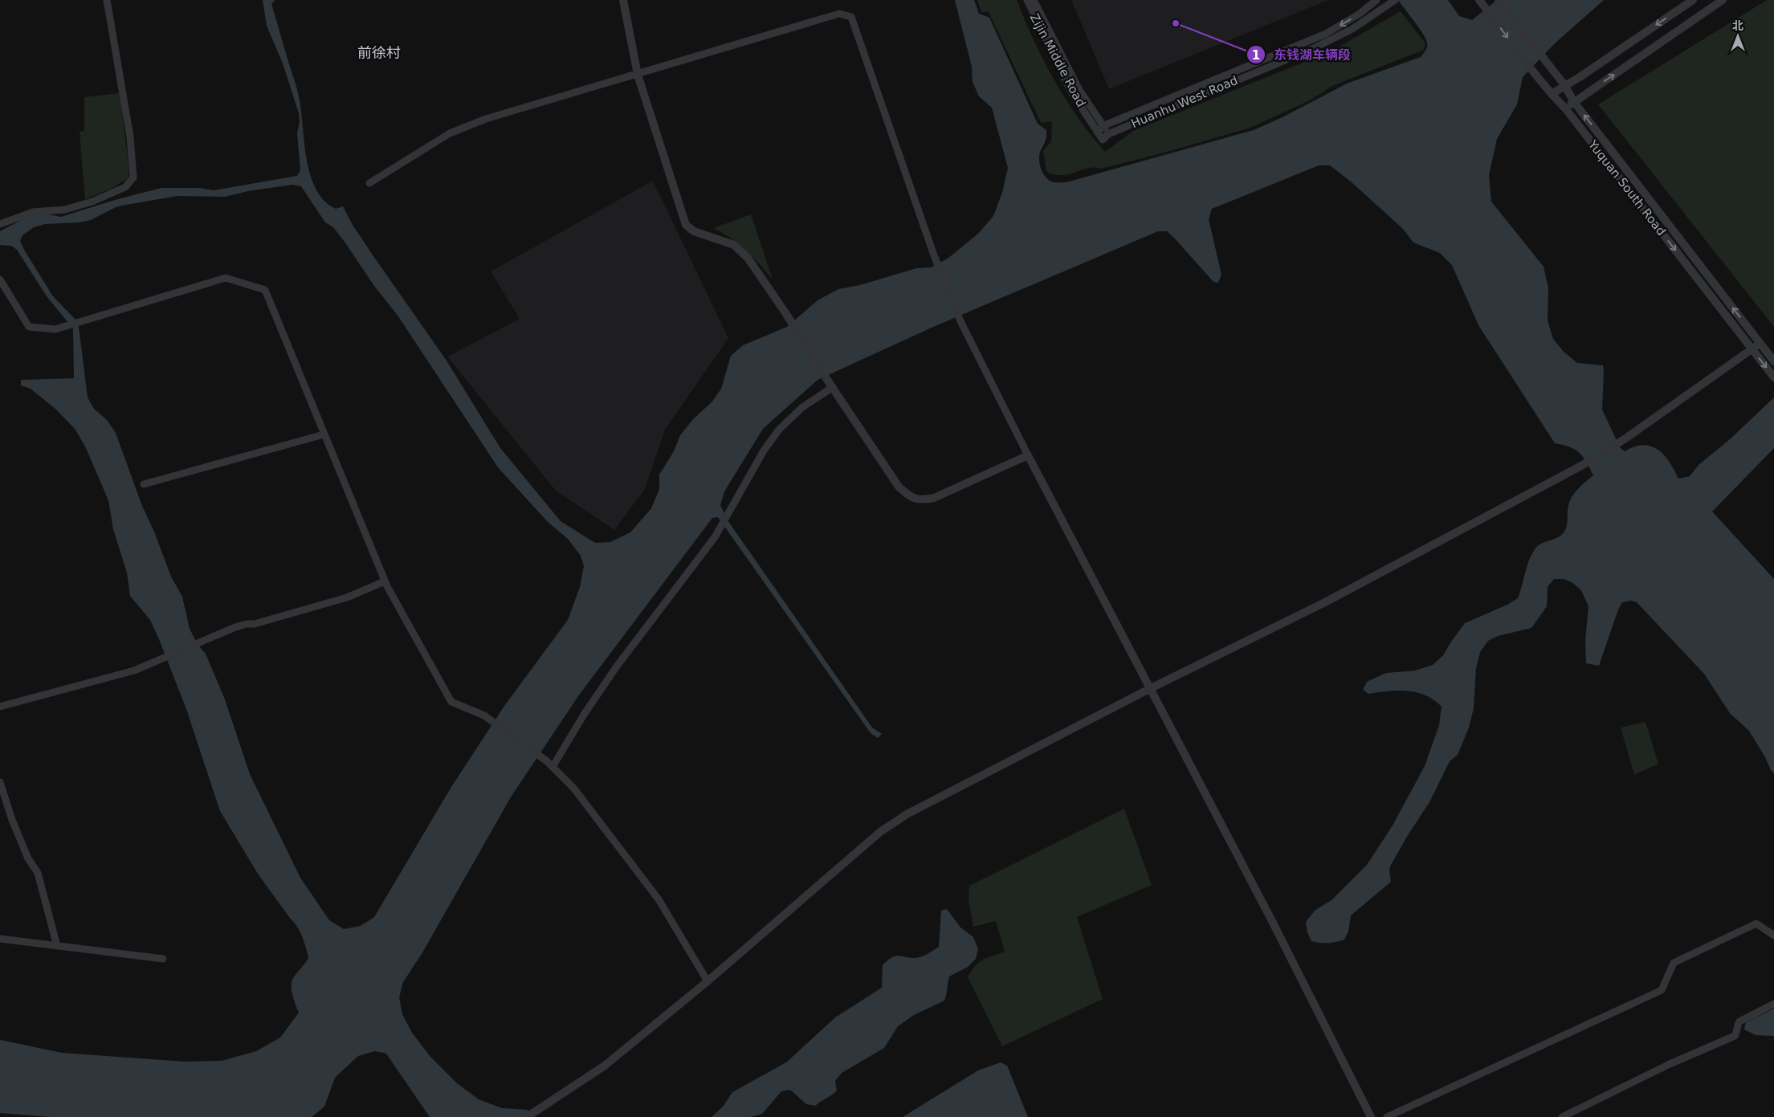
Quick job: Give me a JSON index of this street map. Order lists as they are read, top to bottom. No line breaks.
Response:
{"streets":{"street":["Zijin Middle Road","Huanhu West Road","Yuquan South Road"]},"crossings":[["Zijin Middle Road","Huanhu West Road"]],"districts":["前徐村"],"places":["东钱湖车辆段"],"north":"top"}
